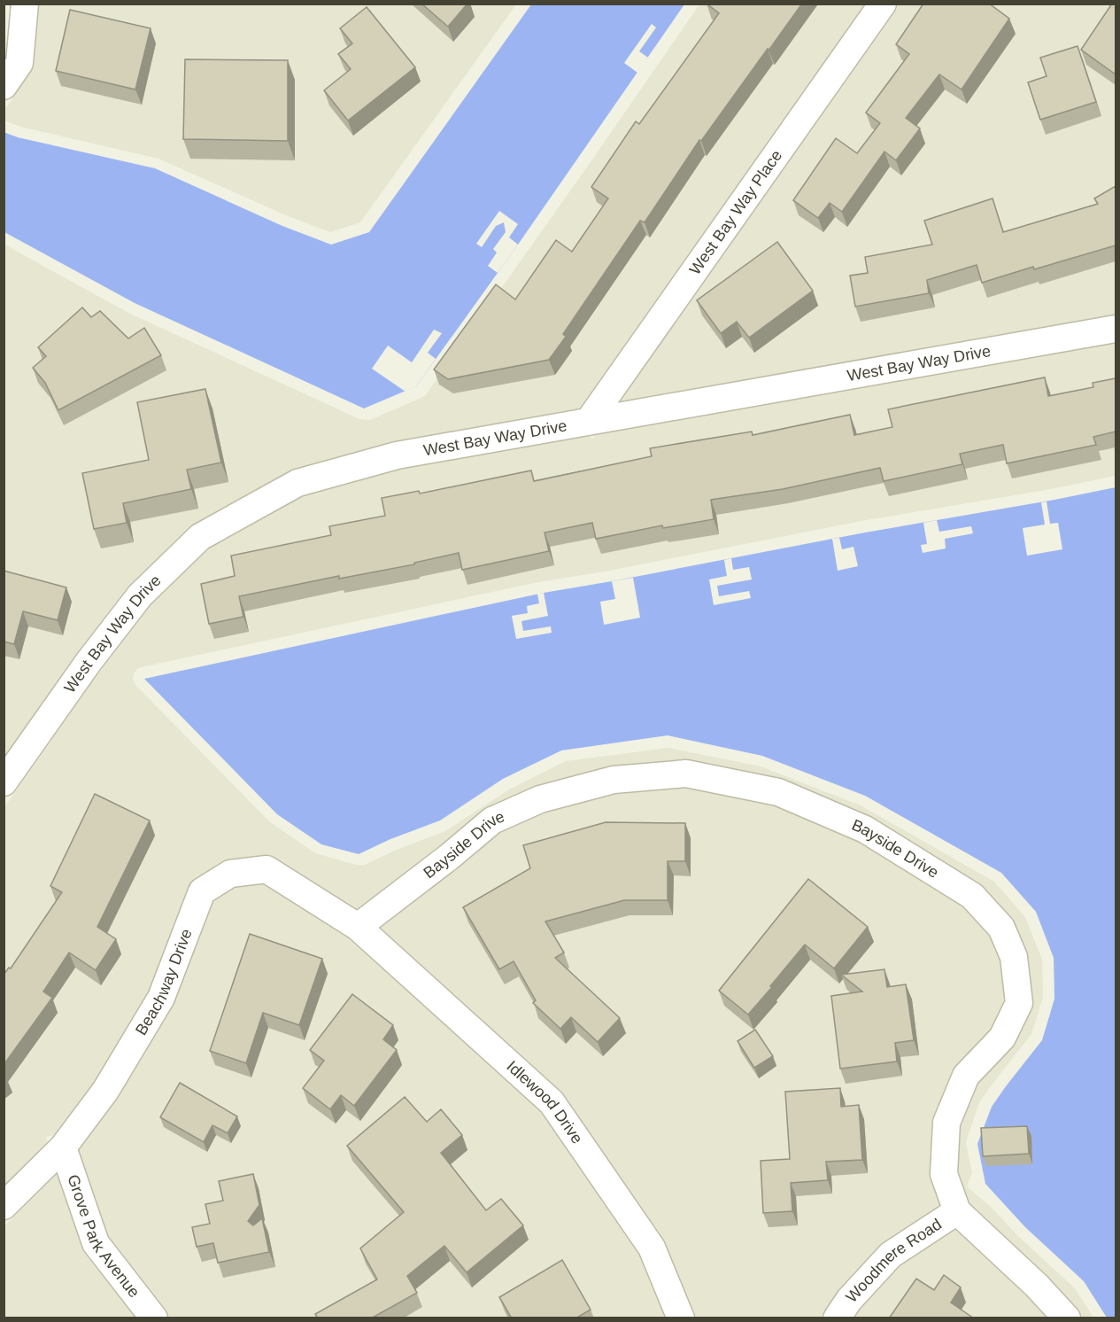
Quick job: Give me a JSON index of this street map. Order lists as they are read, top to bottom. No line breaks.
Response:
{"streets":{"street":["West Bay Way Place","West Bay Way Drive","Bayside Drive","Beachway Drive","Idlewood Drive","Grove Park Avenue","Woodmere Road"]},"crossings":[["West Bay Way Place","West Bay Way Drive"],["Bayside Drive","Beachway Drive"],["Bayside Drive","Idlewood Drive"],["Bayside Drive","Woodmere Road"],["Beachway Drive","Idlewood Drive"],["Beachway Drive","Grove Park Avenue"]]}
